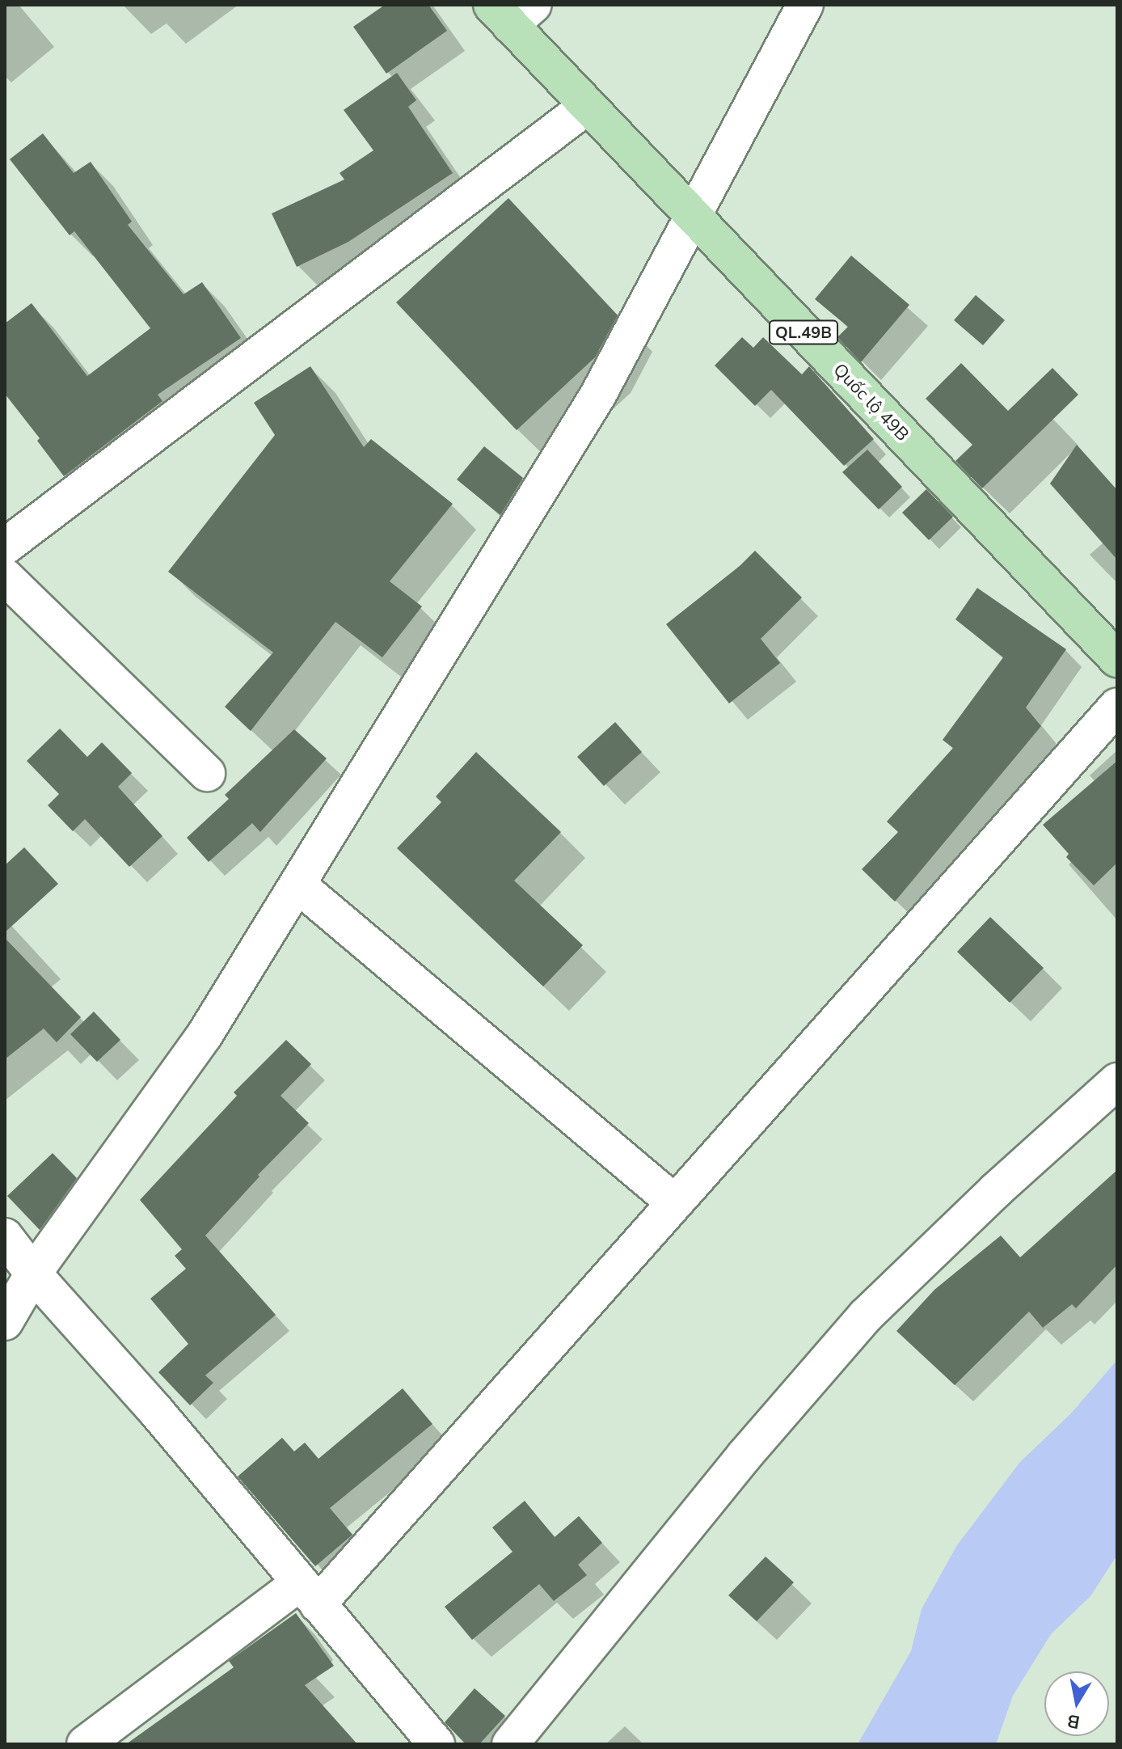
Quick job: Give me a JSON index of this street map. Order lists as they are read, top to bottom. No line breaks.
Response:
{"streets":{"main road":["QL.49B","Quốc lộ 49B"]},"north":"bottom"}
